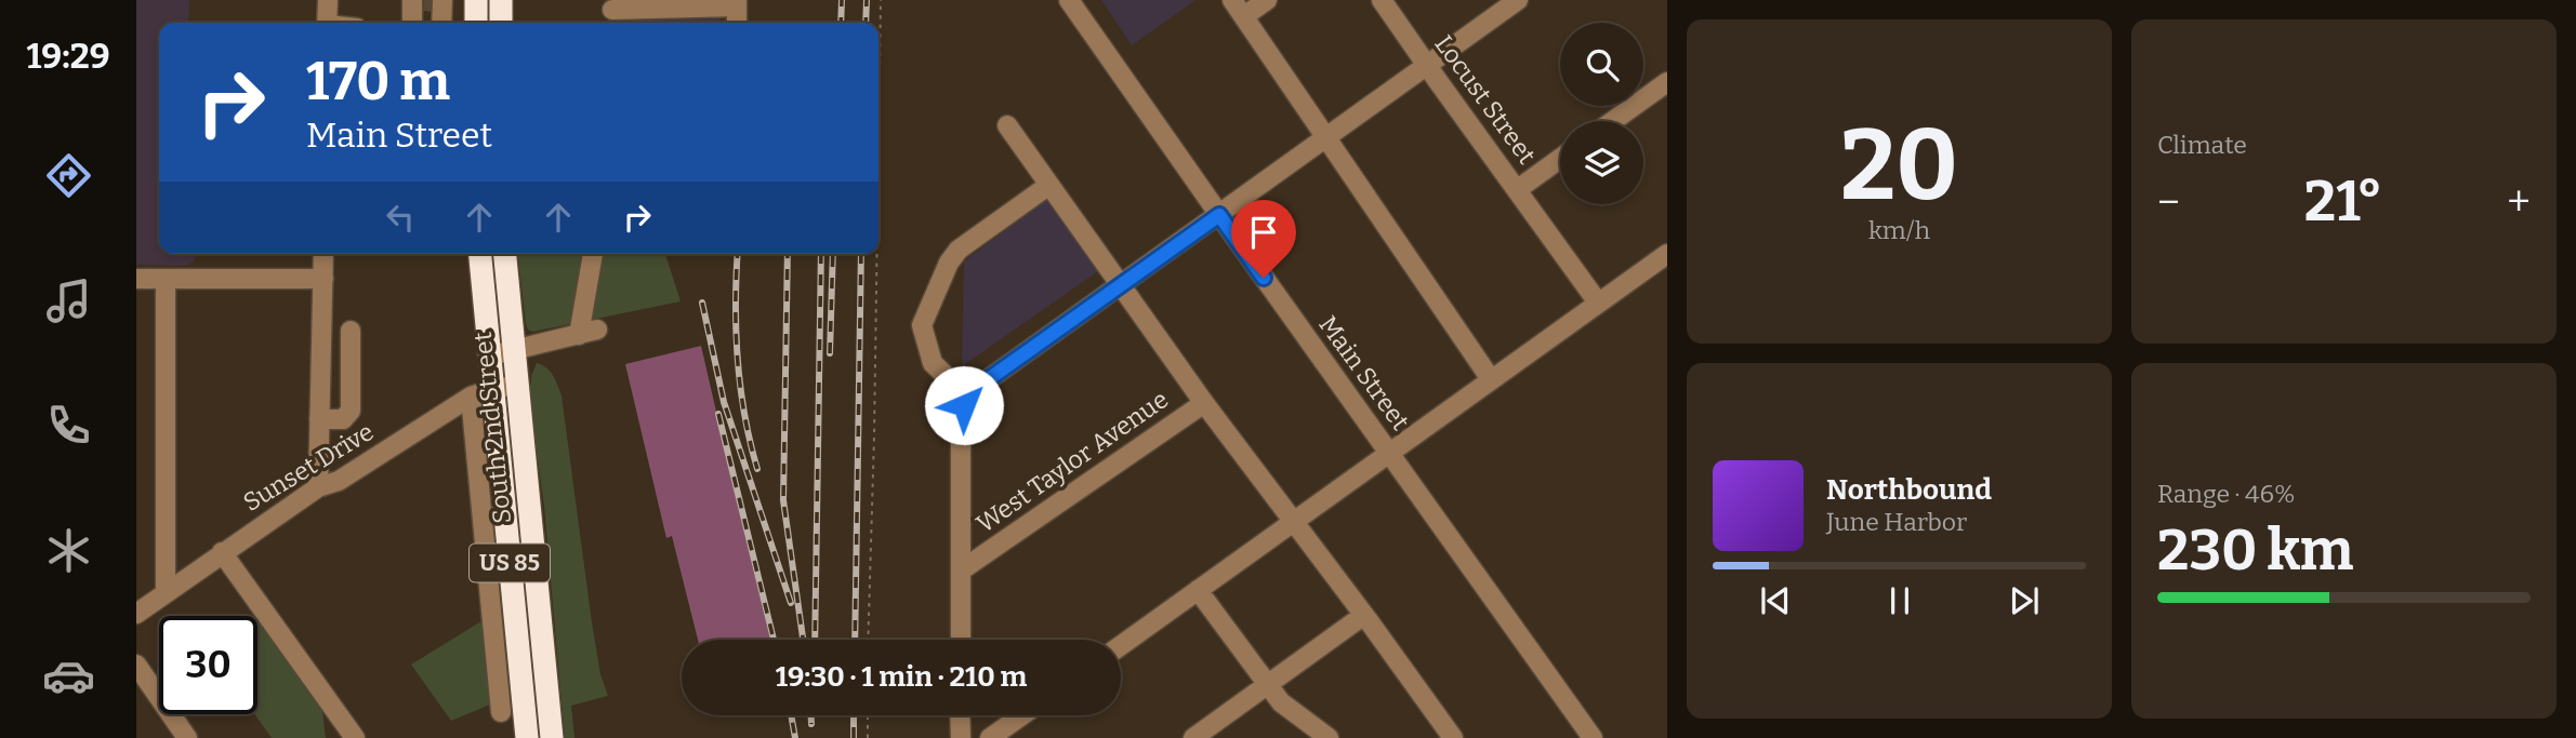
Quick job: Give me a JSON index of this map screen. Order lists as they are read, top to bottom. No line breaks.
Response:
{"streets":{"highway":["South 2nd Street","US 85"],"street":["Locust Street","Main Street","West Taylor Avenue","Sunset Drive"]},"crossings":[["South 2nd Street","Sunset Drive"]],"page":{"tabs":"19:29","tile":[["20","km/h"],"Climate",["Range · 46%","230 km"]],"turn":["170 m","Main Street"],"heat":["−","21°","+"],"song":["Northbound","June Harbor"],"limit":"30","trip":"19:30 · 1 min · 210 m"}}
